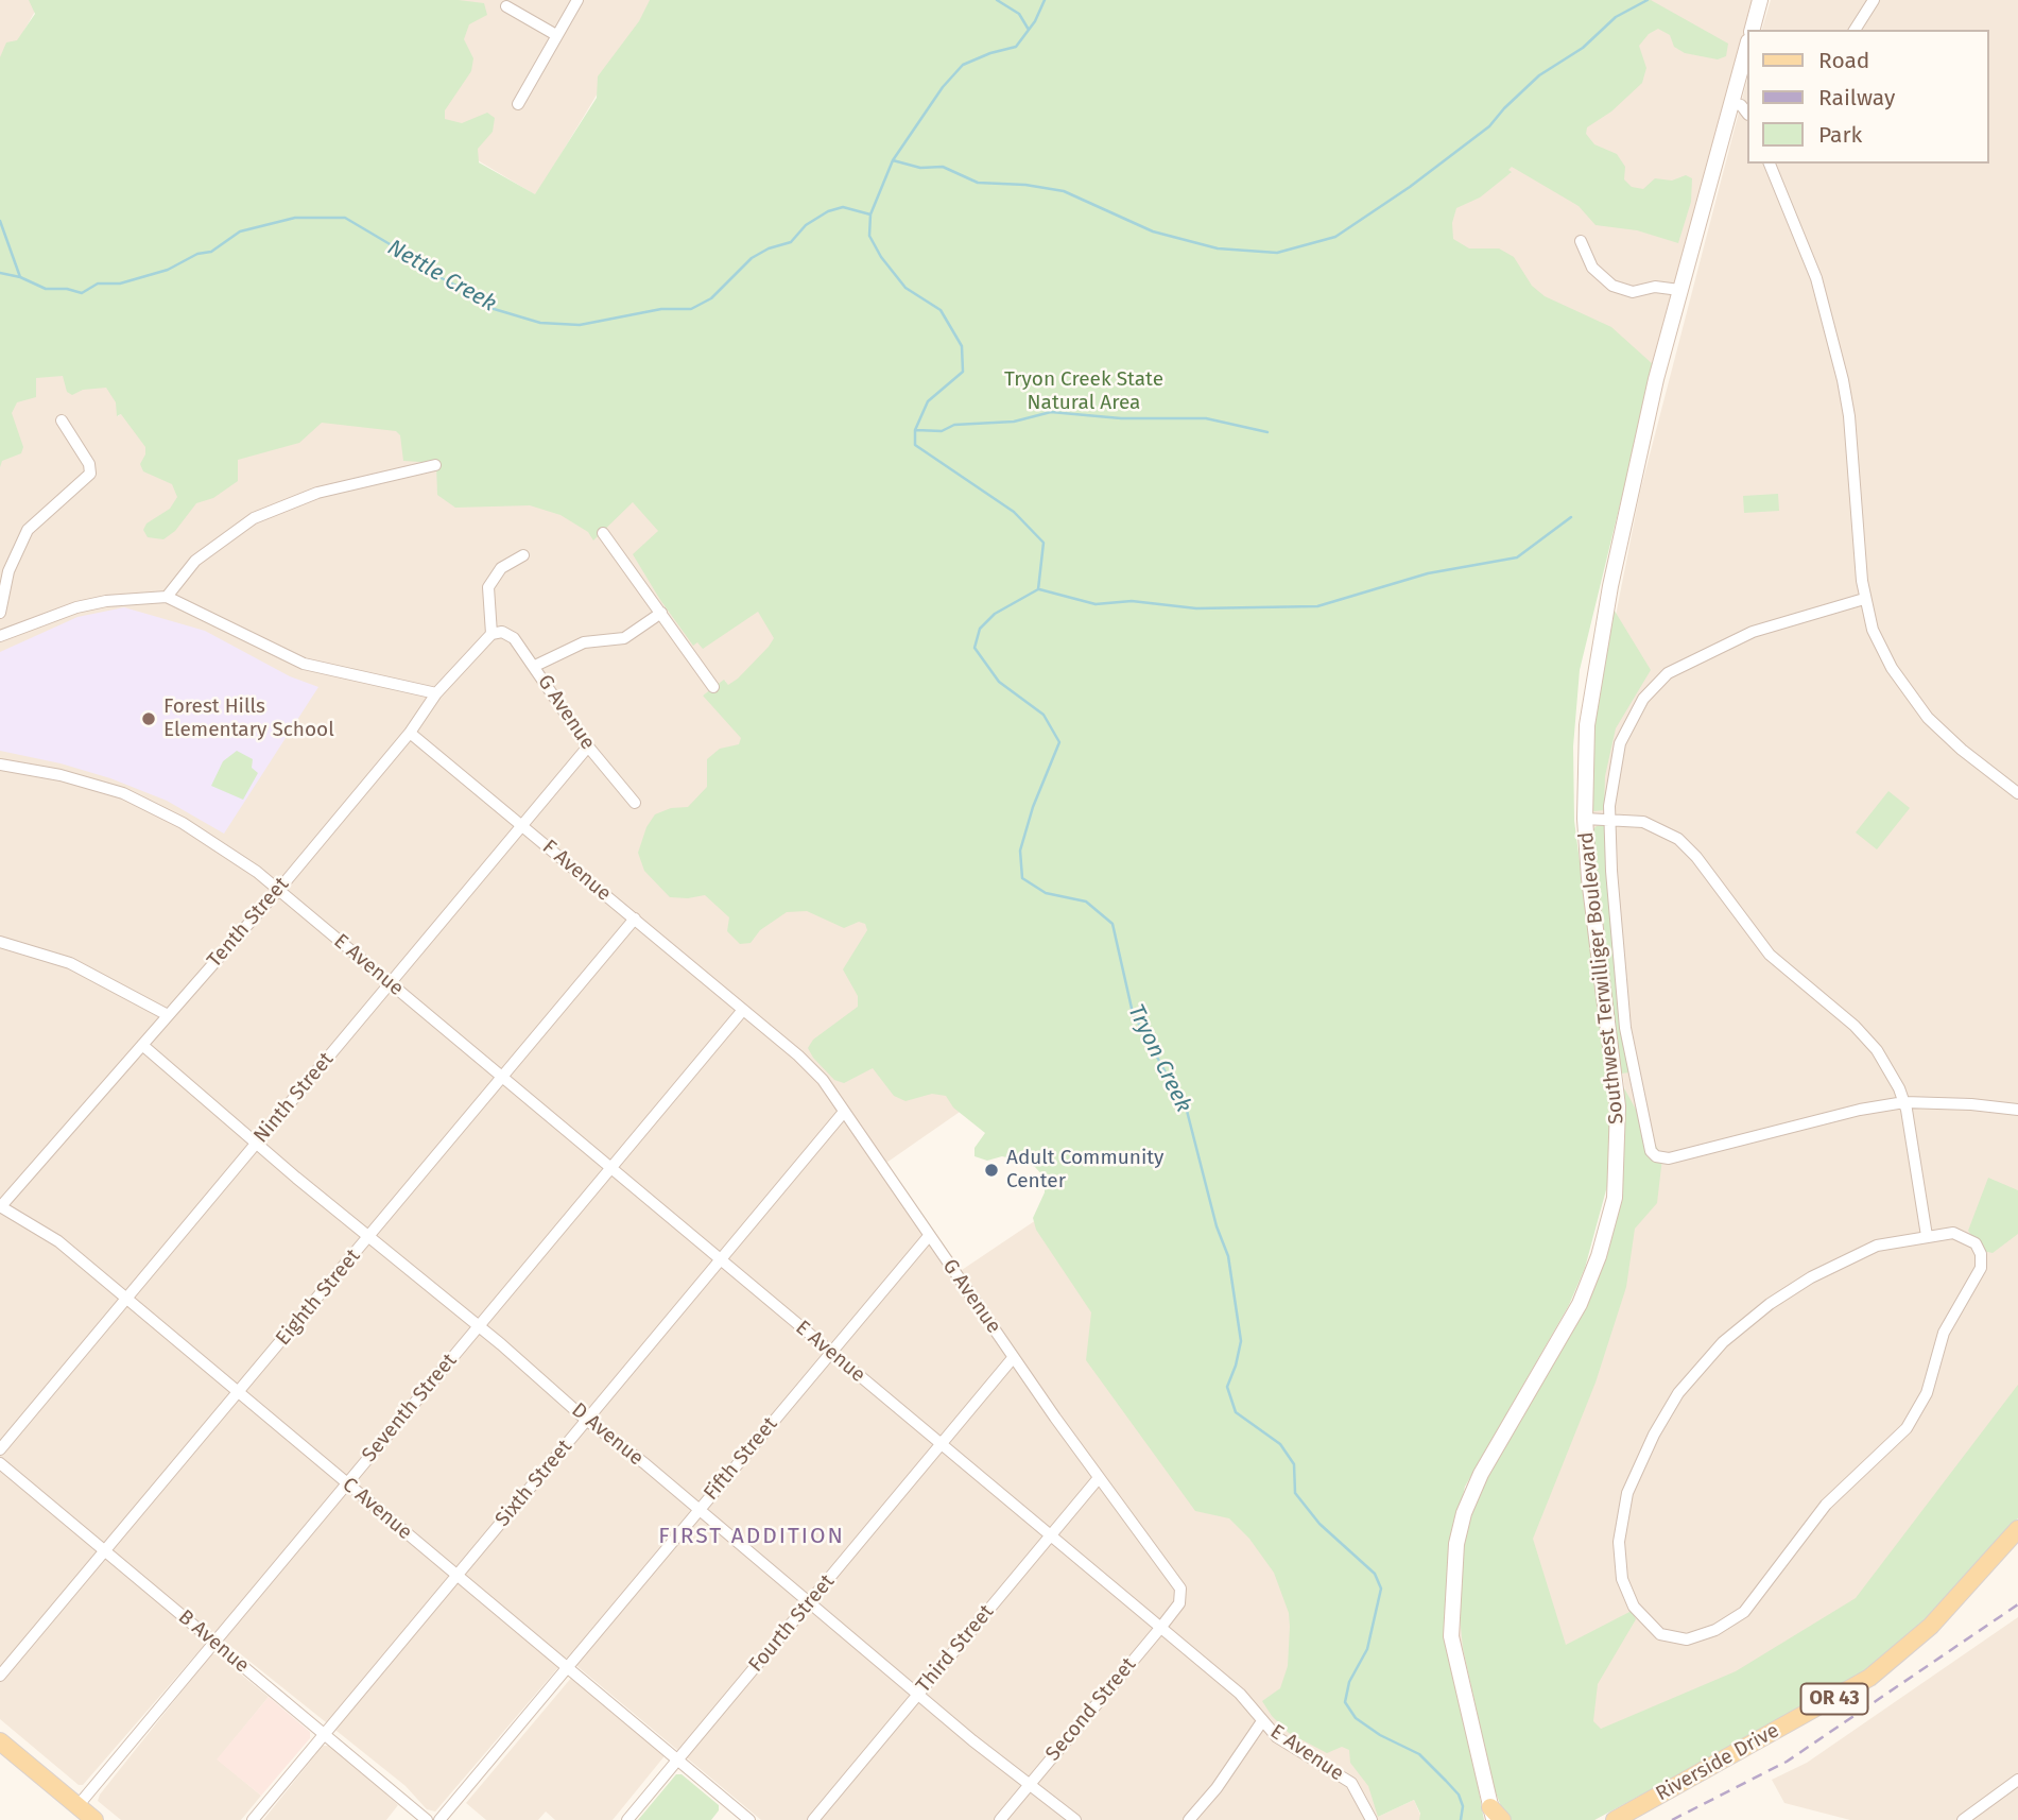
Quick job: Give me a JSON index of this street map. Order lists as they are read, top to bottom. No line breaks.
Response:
{"streets":{"main road":["Southwest Terwilliger Boulevard","OR 43","Riverside Drive"],"street":["G Avenue","F Avenue","Tenth Street","E Avenue","Ninth Street","Eighth Street","Seventh Street","D Avenue","Fifth Street","Sixth Street","C Avenue","Fourth Street","B Avenue","Third Street","Second Street"]},"crossings":[["G Avenue","F Avenue"],["G Avenue","Tenth Street"],["G Avenue","Ninth Street"],["G Avenue","Seventh Street"],["G Avenue","Fifth Street"],["G Avenue","Sixth Street"],["G Avenue","Fourth Street"],["G Avenue","Third Street"],["G Avenue","Second Street"],["F Avenue","Tenth Street"],["F Avenue","Ninth Street"],["F Avenue","Eighth Street"],["F Avenue","Seventh Street"],["Tenth Street","E Avenue"],["Tenth Street","D Avenue"],["Tenth Street","C Avenue"],["E Avenue","Ninth Street"],["E Avenue","Eighth Street"],["E Avenue","Seventh Street"],["E Avenue","Fifth Street"],["E Avenue","Sixth Street"],["E Avenue","Fourth Street"],["E Avenue","Third Street"],["E Avenue","Second Street"],["Ninth Street","D Avenue"],["Ninth Street","C Avenue"],["Eighth Street","D Avenue"],["Eighth Street","C Avenue"],["Eighth Street","B Avenue"],["Seventh Street","D Avenue"],["Seventh Street","C Avenue"],["Seventh Street","B Avenue"],["D Avenue","Fifth Street"],["D Avenue","Sixth Street"],["D Avenue","Fourth Street"],["D Avenue","Third Street"],["D Avenue","Second Street"],["Fifth Street","C Avenue"],["Sixth Street","C Avenue"],["Sixth Street","B Avenue"],["C Avenue","Fourth Street"]],"districts":["FIRST ADDITION"],"water":["Nettle Creek","Tryon Creek"],"parks":["Tryon Creek State Natural Area"],"places":["Forest Hills Elementary School","Adult Community Center"],"legend":["Road","Railway","Park"]}
